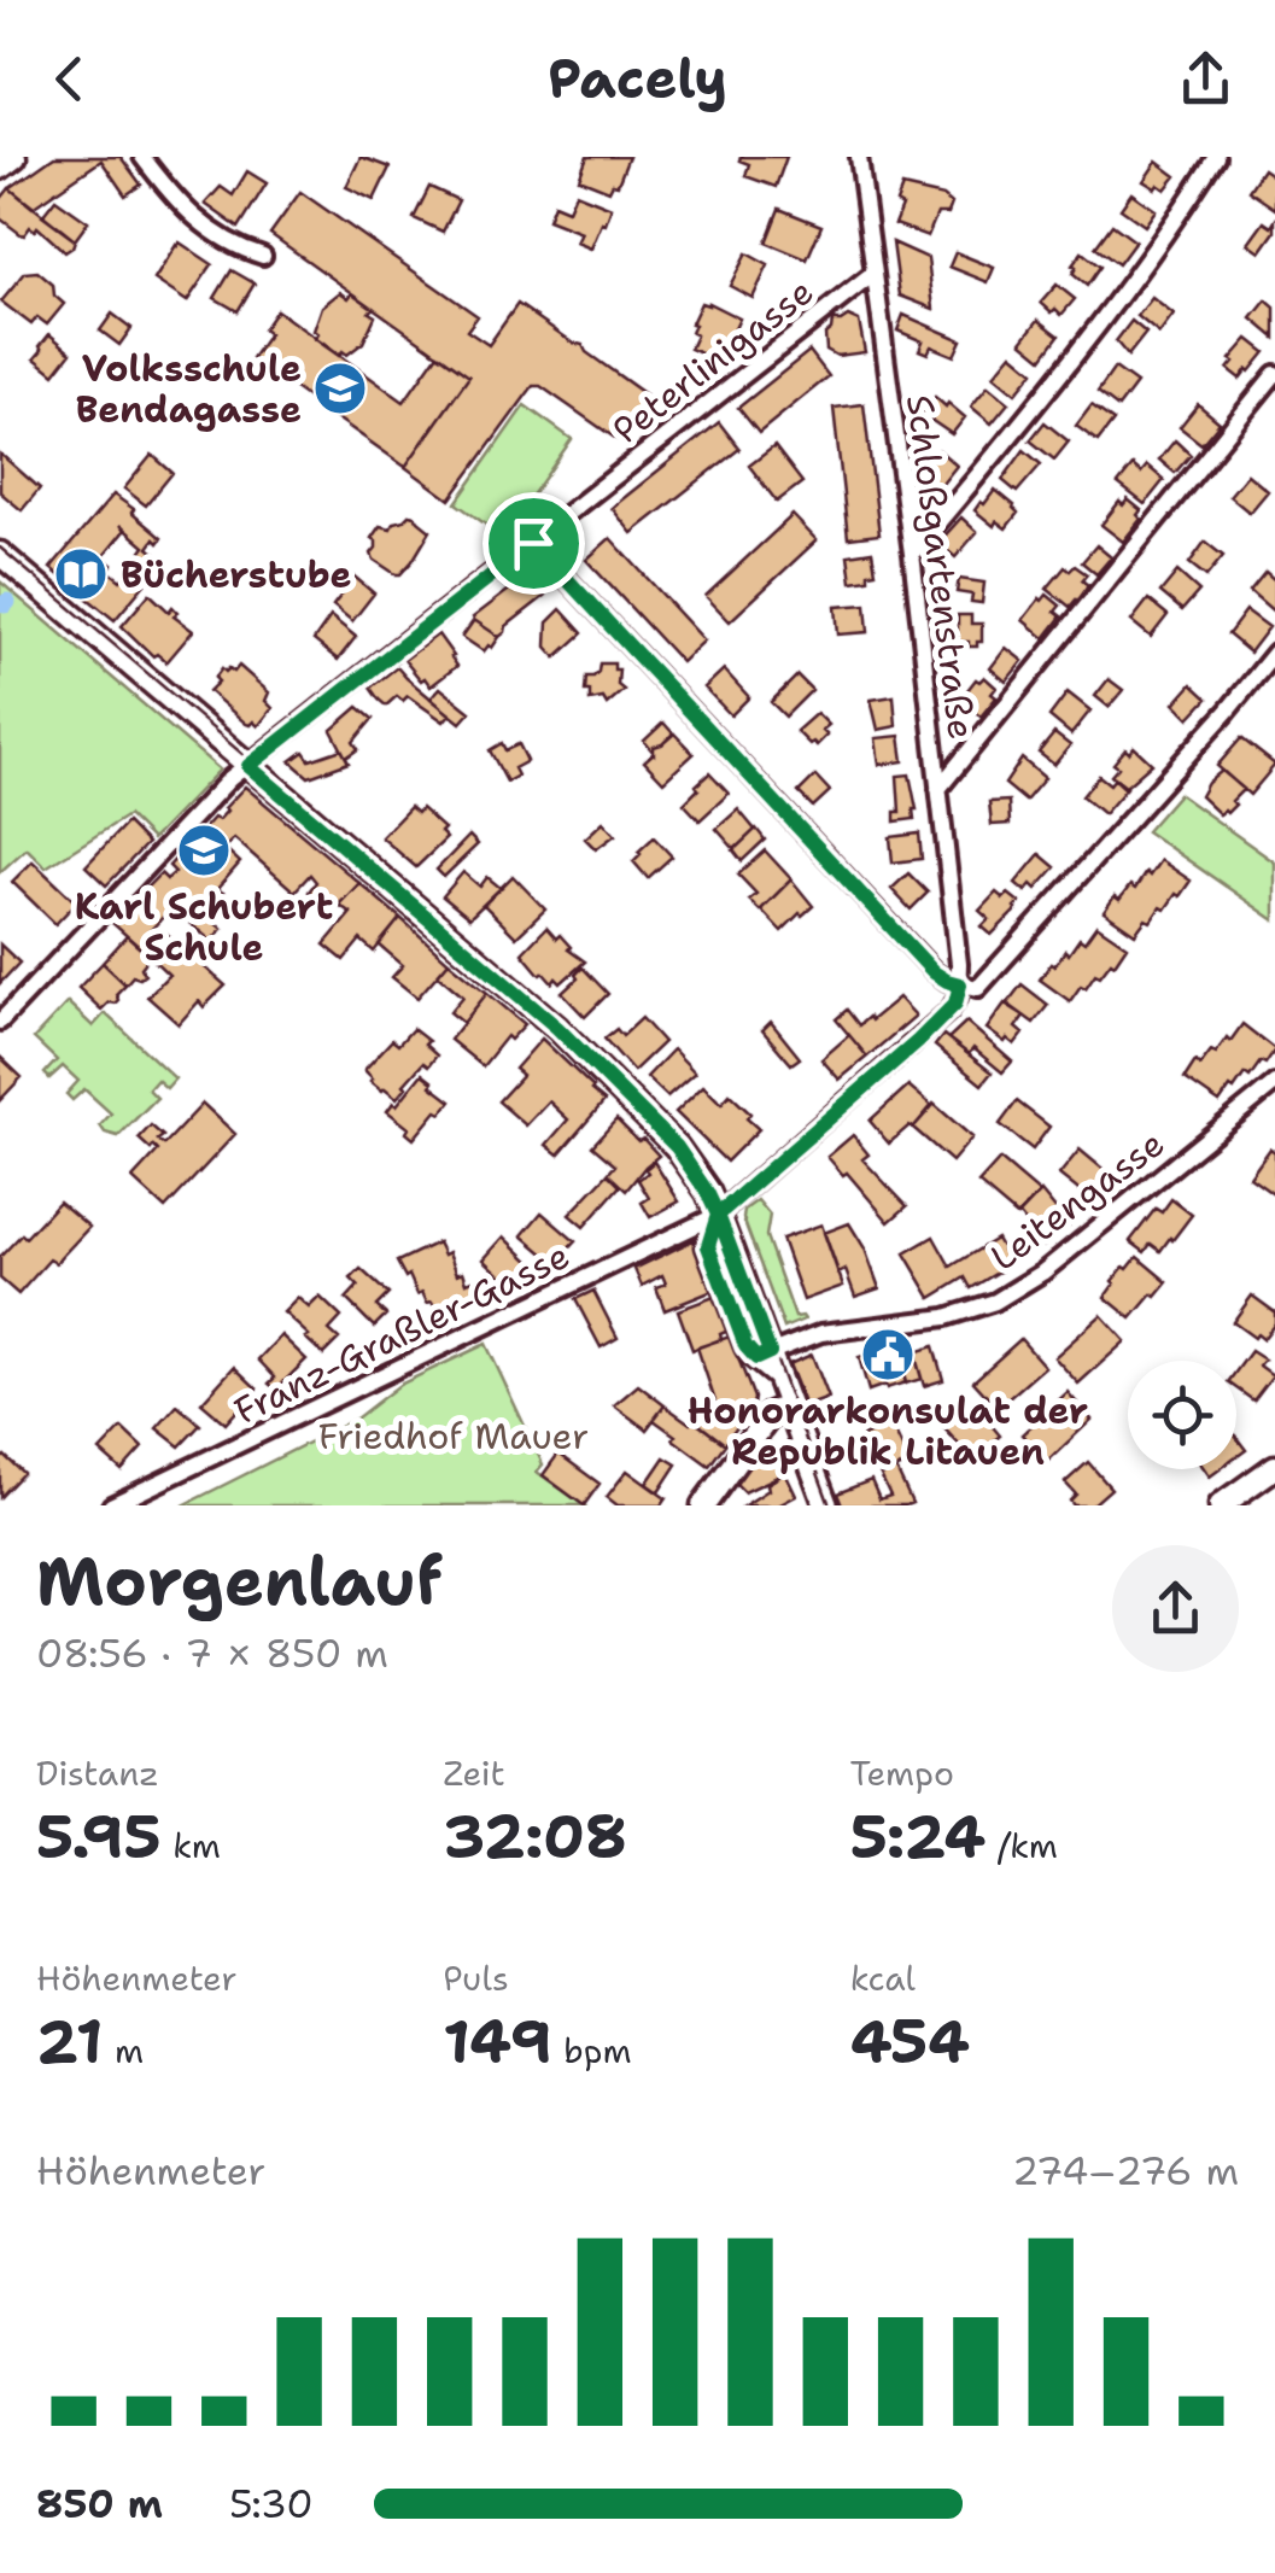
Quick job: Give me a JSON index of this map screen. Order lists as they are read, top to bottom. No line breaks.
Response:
{"streets":{"street":["Peterlinigasse","Schloßgartenstraße","Leitengasse","Franz-Graßler-Gasse"]},"crossings":[["Peterlinigasse","Schloßgartenstraße"],["Schloßgartenstraße","Franz-Graßler-Gasse"]],"parks":["Friedhof Mauer"],"places":{"school or university":["Volksschule Bendagasse","Karl Schubert Schule"],"library":["Bücherstube"],"public building":["Honorarkonsulat der Republik Litauen"]},"page":{"header":"Pacely","heading":["Morgenlauf","08:56 · 7 × 850 m"],"stats":[["Distanz","5.95 km"],["Zeit","32:08"],["Tempo","5:24 /km"],["Höhenmeter","21 m"],["Puls","149 bpm"],["kcal","454"]],"chart":["Höhenmeter","274–276 m"],"list":[{"name":"850 m","note":"5:30"}]}}
